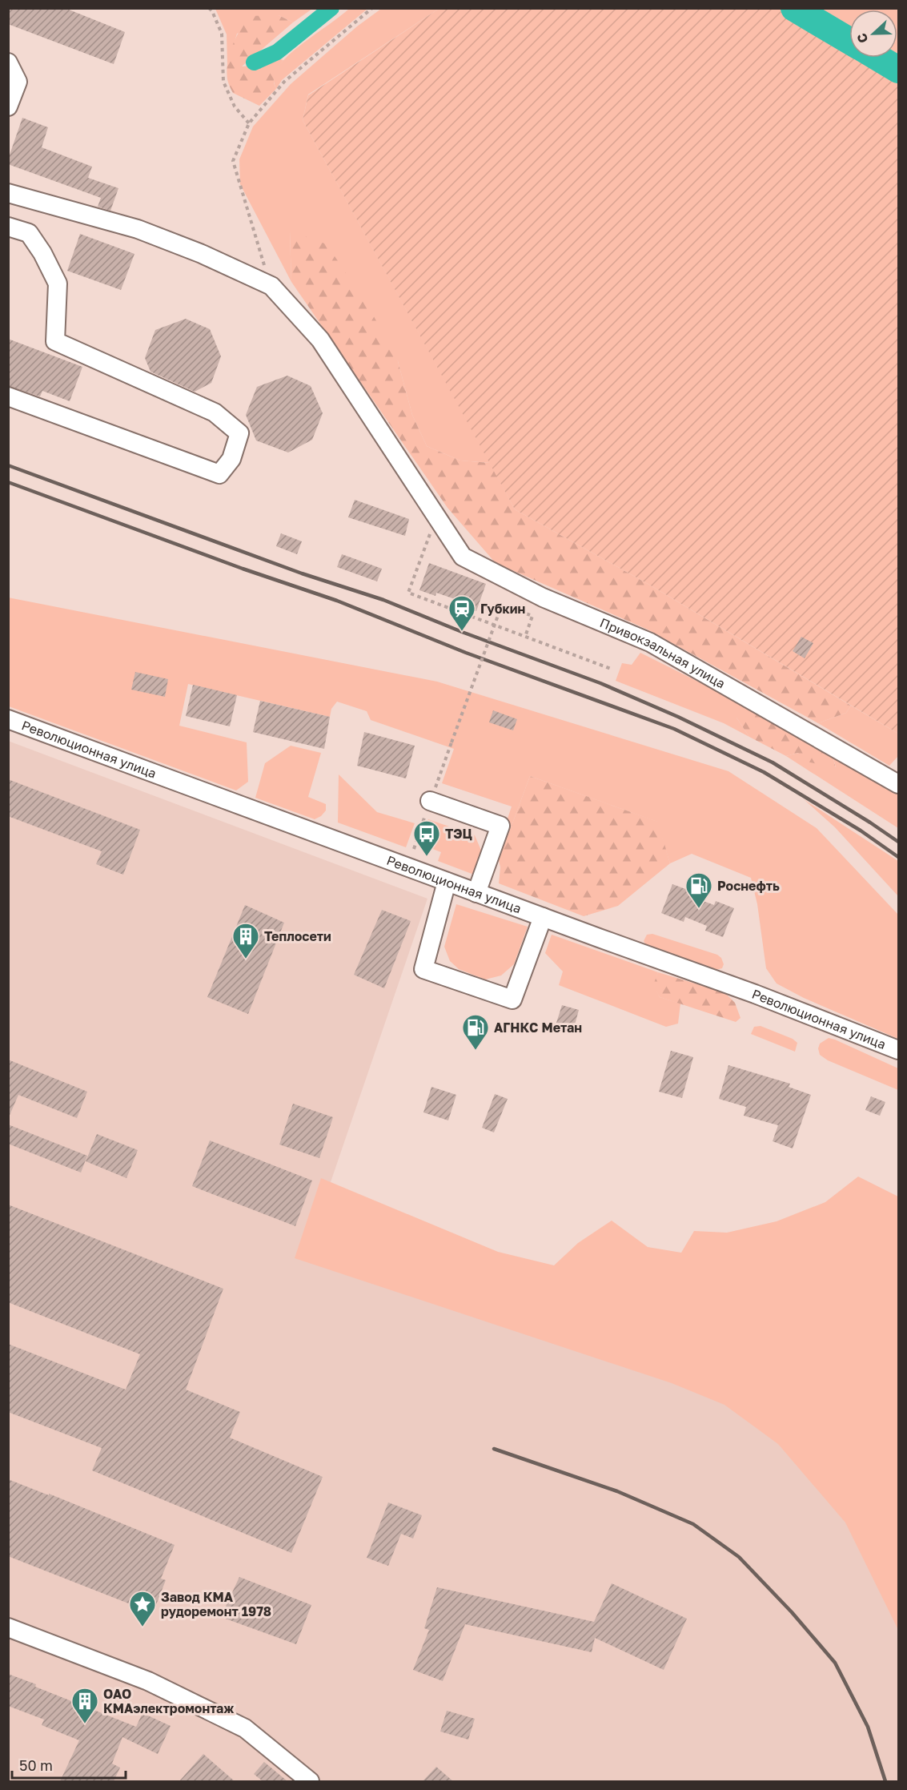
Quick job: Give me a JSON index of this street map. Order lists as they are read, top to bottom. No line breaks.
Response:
{"streets":{"street":["Привокзальная улица","Революционная улица"]},"places":{"station":["Губкин"],"bus stop":["ТЭЦ"],"fuel station":["Роснефть","АГНКС Метан"],"building":["Теплосети","ОАО КМАэлектромонтаж"],"place":["Завод КМА рудоремонт 1978"]},"scale_bar":"50 m","north":"left"}
